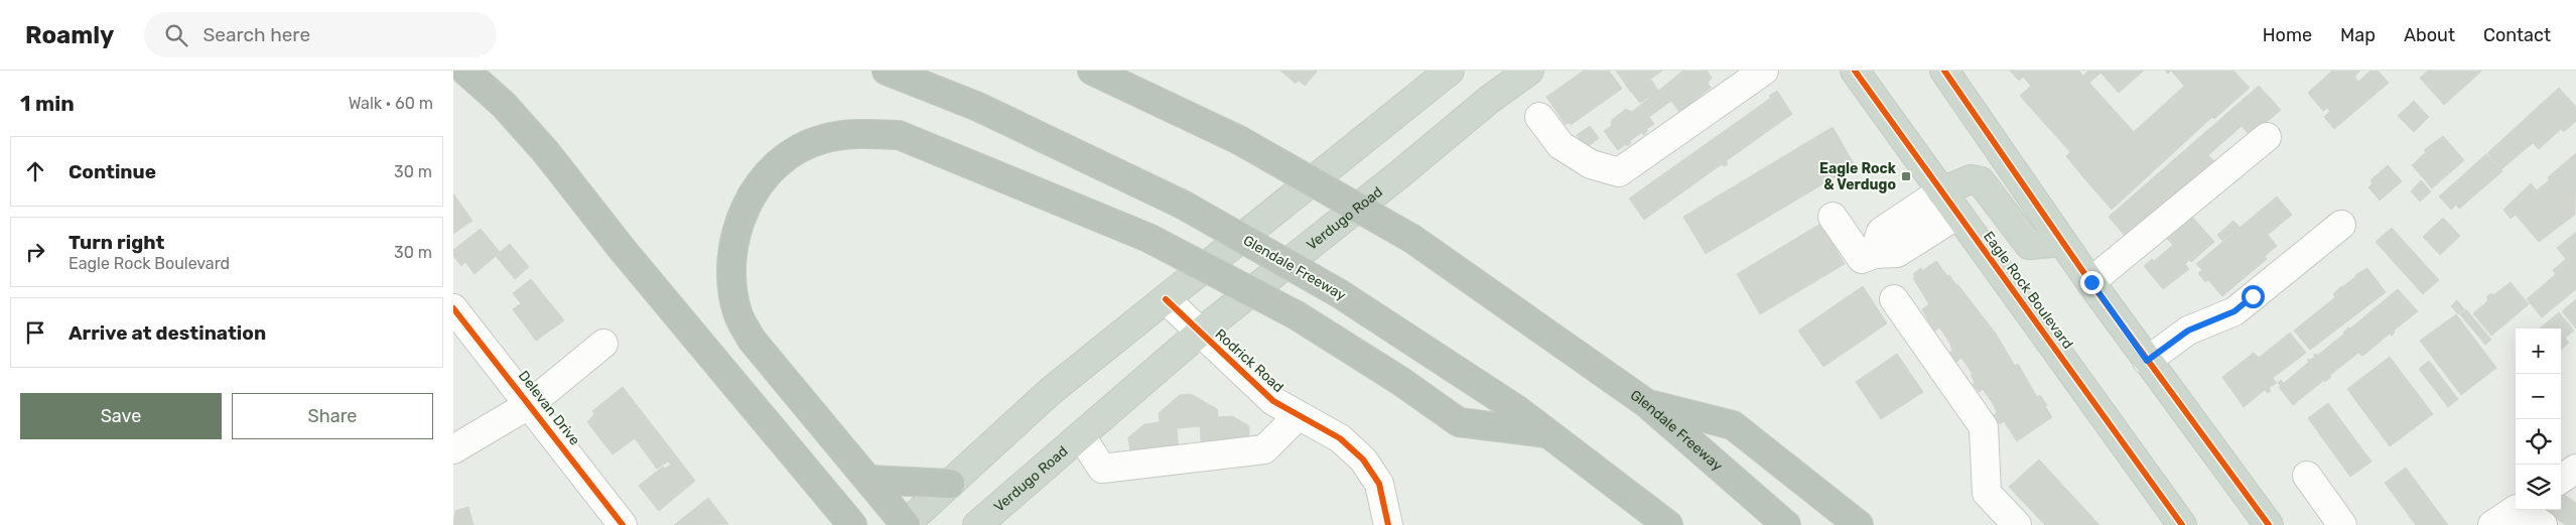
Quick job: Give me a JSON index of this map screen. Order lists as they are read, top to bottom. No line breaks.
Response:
{"streets":{"highway":["Glendale Freeway"],"main road":["Verdugo Road","Eagle Rock Boulevard"],"street":["Rodrick Road","Delevan Drive"]},"crossings":[["Verdugo Road","Rodrick Road"]],"places":{"transit":["Eagle Rock & Verdugo"]},"page":{"header":"Roamly","search":"Search here","nav":["Home","Map","About","Contact"],"heading":["1 min","Walk · 60 m"],"list":[["Continue","30 m"],["Turn right","Eagle Rock Boulevard","30 m"],"Arrive at destination"],"map_buttons":["+","−"],"buttons":["Save","Share"]}}
